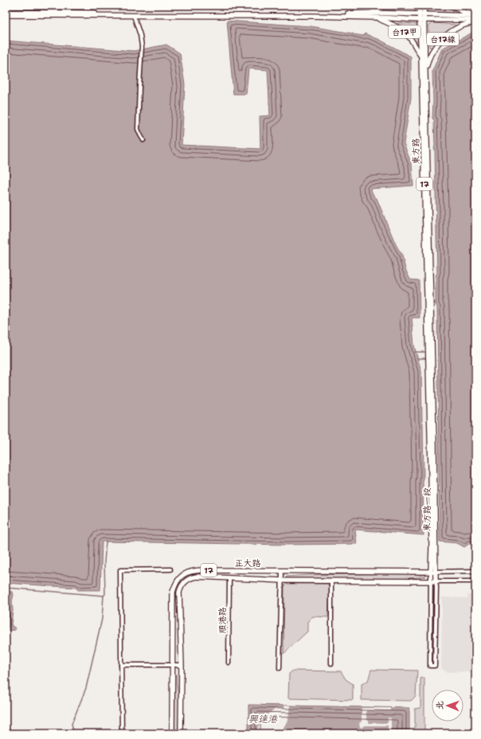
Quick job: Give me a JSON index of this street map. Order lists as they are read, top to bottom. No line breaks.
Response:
{"streets":{"main road":["台17甲","台17線","東方路","17","東方路一段","正大路"],"street":["順港路"]},"crossings":[["台17甲","東方路"],["台17線","東方路"],["東方路","東方路一段"],["東方路一段","正大路"],["正大路","順港路"]],"water":["興達港"],"north":"left"}
